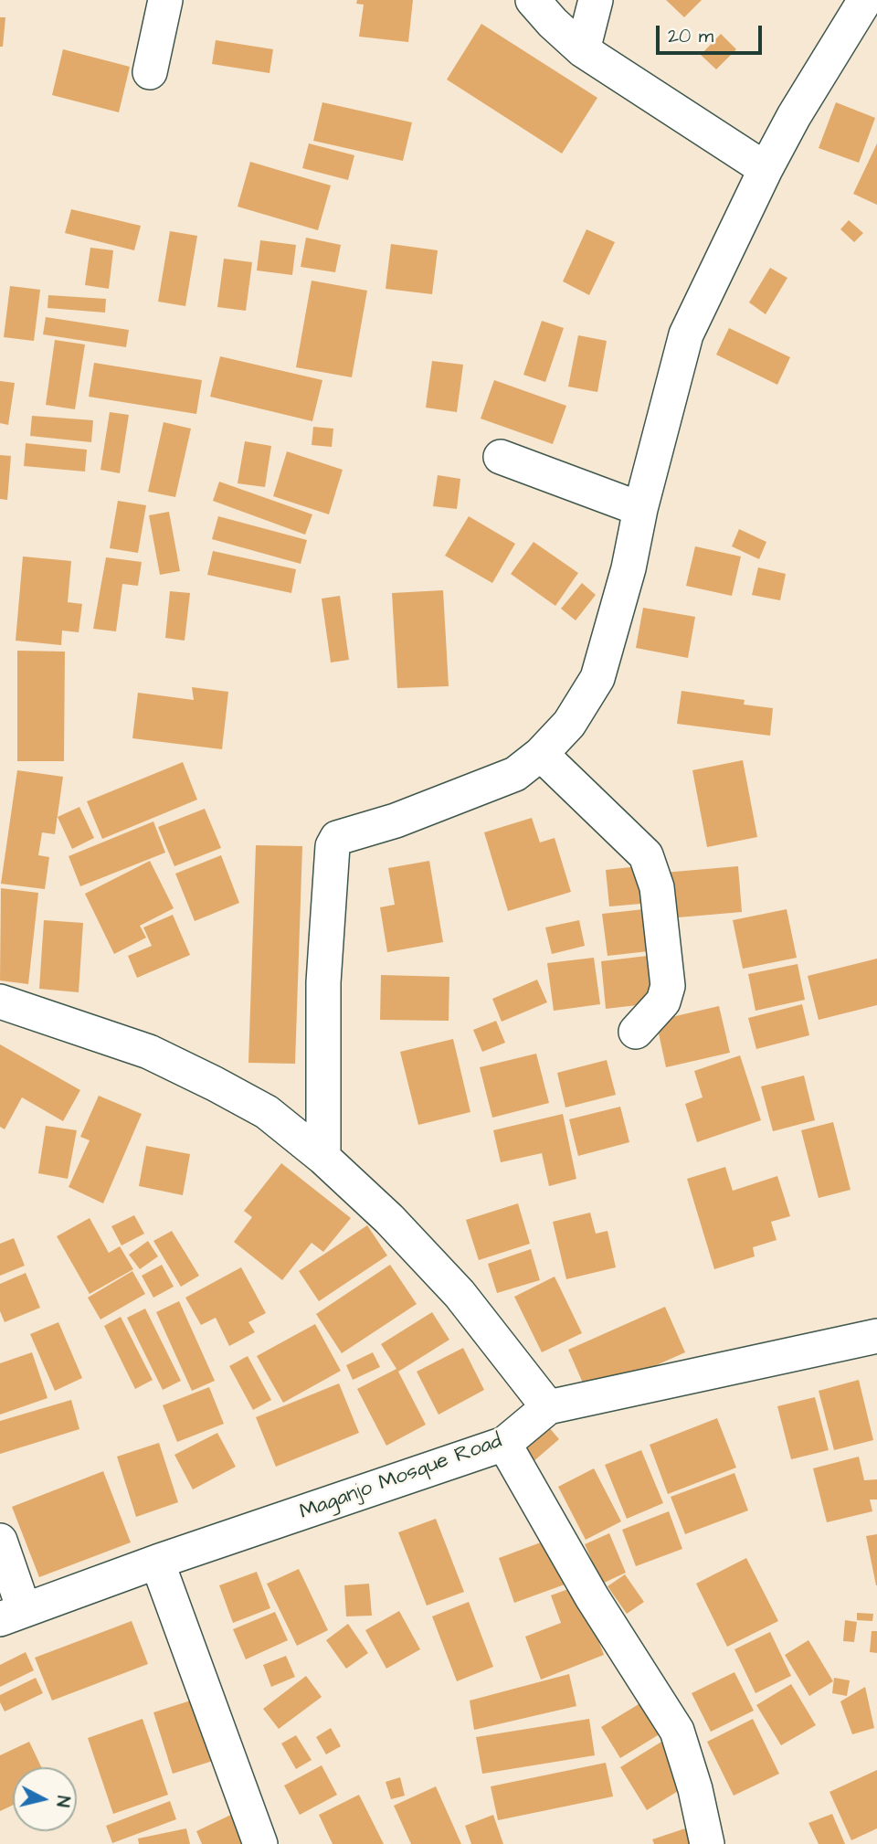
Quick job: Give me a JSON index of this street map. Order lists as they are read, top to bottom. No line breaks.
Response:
{"streets":{"street":["Maganjo Mosque Road"]},"scale_bar":"20 m","north":"right"}
